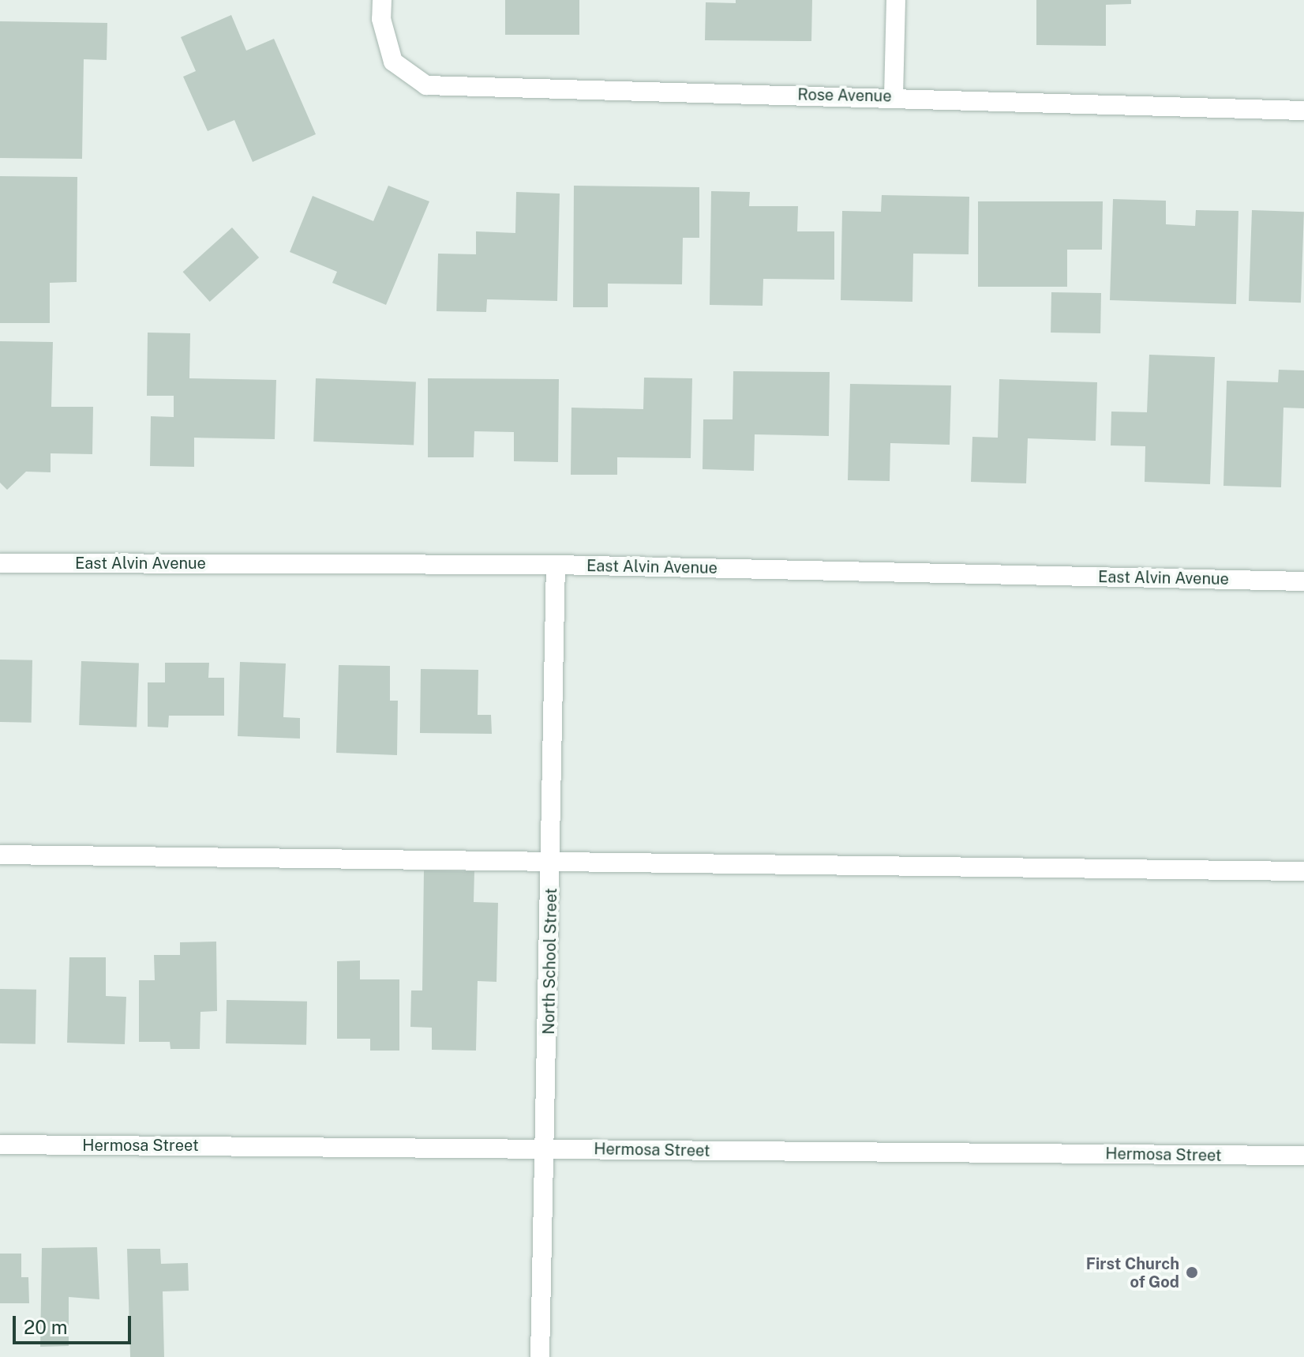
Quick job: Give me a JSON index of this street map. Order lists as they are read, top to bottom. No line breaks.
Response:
{"streets":{"street":["Rose Avenue","East Alvin Avenue","North School Street","Hermosa Street"]},"crossings":[["East Alvin Avenue","North School Street"],["North School Street","Hermosa Street"]],"places":["First Church of God"],"scale_bar":"20 m"}
